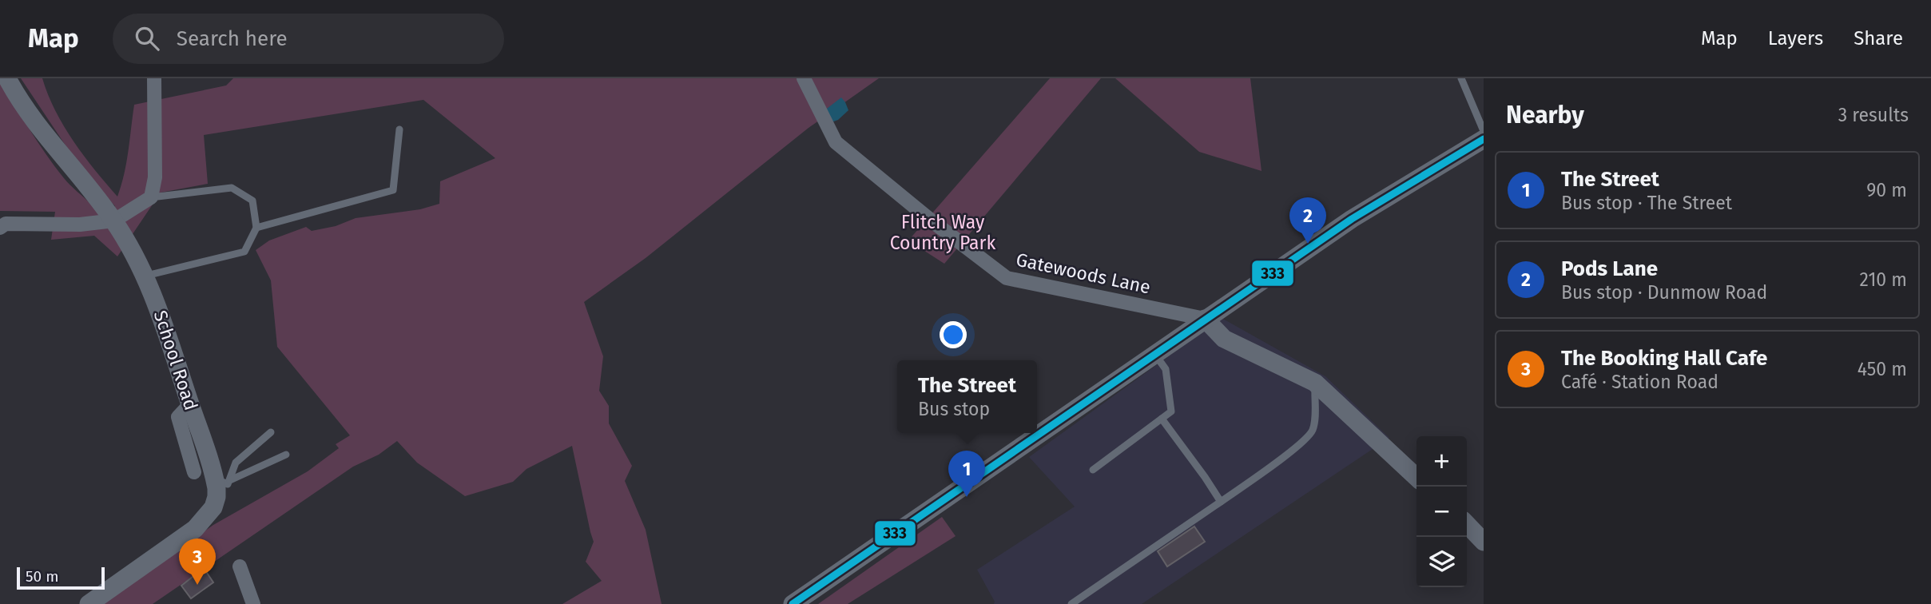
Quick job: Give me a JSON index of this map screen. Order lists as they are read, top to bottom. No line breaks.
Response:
{"streets":{"street":["Gatewoods Lane","School Road"]},"parks":["Flitch Way Country Park"],"lines":["transit line 333"],"scale_bar":"50 m","page":{"header":"Map","search":"Search here","nav":["Map","Layers","Share"],"heading":["Nearby","3 results"],"list":[{"mark":"1","name":"The Street","note":"Bus stop · The Street","value":"90 m"},{"mark":"2","name":"Pods Lane","note":"Bus stop · Dunmow Road","value":"210 m"},{"mark":"3","name":"The Booking Hall Cafe","note":"Café · Station Road","value":"450 m"}],"pins":["2","1","3"],"popup":["The Street","Bus stop"],"map_buttons":["+","−"],"scale":"50 m"}}
